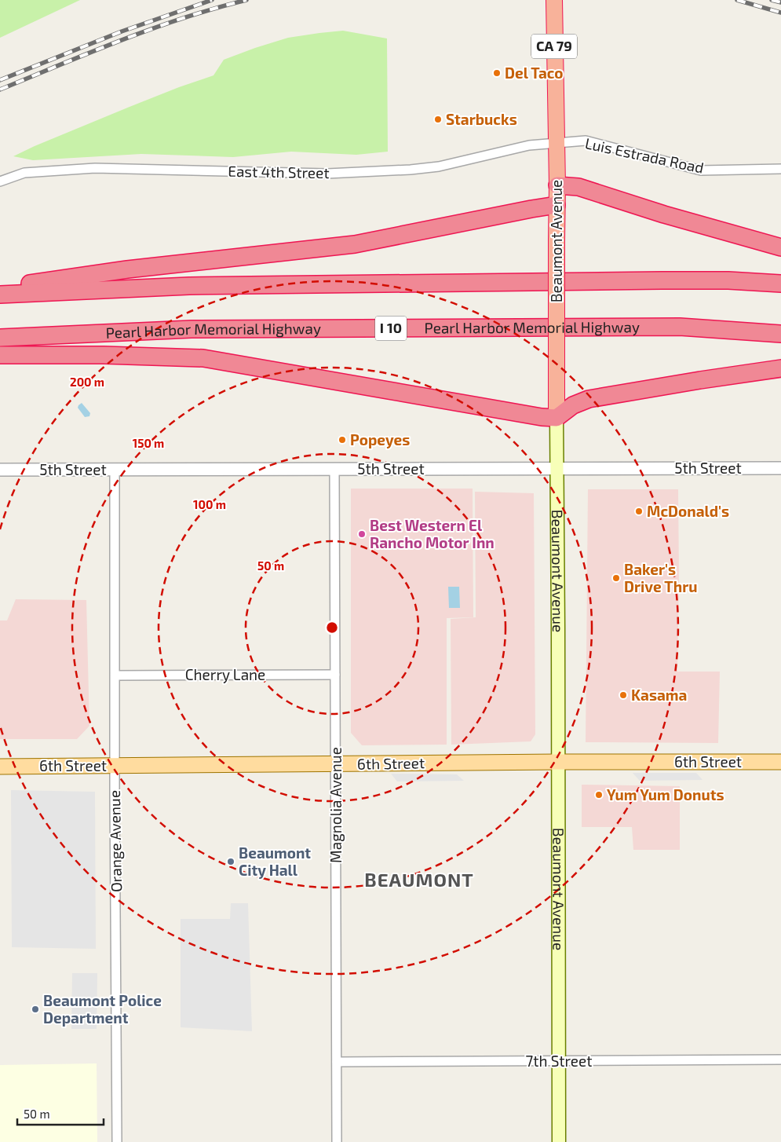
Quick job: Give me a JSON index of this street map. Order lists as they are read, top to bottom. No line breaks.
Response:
{"streets":{"highway":["CA 79","Beaumont Avenue","Pearl Harbor Memorial Highway","I 10"],"main road":["6th Street"],"street":["Luis Estrada Road","East 4th Street","5th Street","Cherry Lane","Magnolia Avenue","Orange Avenue","7th Street"]},"crossings":[["Luis Estrada Road","East 4th Street"],["Luis Estrada Road","Beaumont Avenue"],["East 4th Street","Beaumont Avenue"],["Beaumont Avenue","5th Street"],["Beaumont Avenue","6th Street"],["Beaumont Avenue","7th Street"],["5th Street","Magnolia Avenue"],["5th Street","Orange Avenue"],["Cherry Lane","Magnolia Avenue"],["Cherry Lane","Orange Avenue"],["6th Street","Magnolia Avenue"],["6th Street","Orange Avenue"],["Magnolia Avenue","7th Street"]],"districts":["BEAUMONT"],"places":["Del Taco","Starbucks","Popeyes","McDonald's","Best Western El Rancho Motor Inn","Baker's Drive Thru","Kasama","Yum Yum Donuts","Beaumont City Hall","Beaumont Police Department"],"scale_bar":"50 m","rings":["200 m","150 m","100 m","50 m"]}
